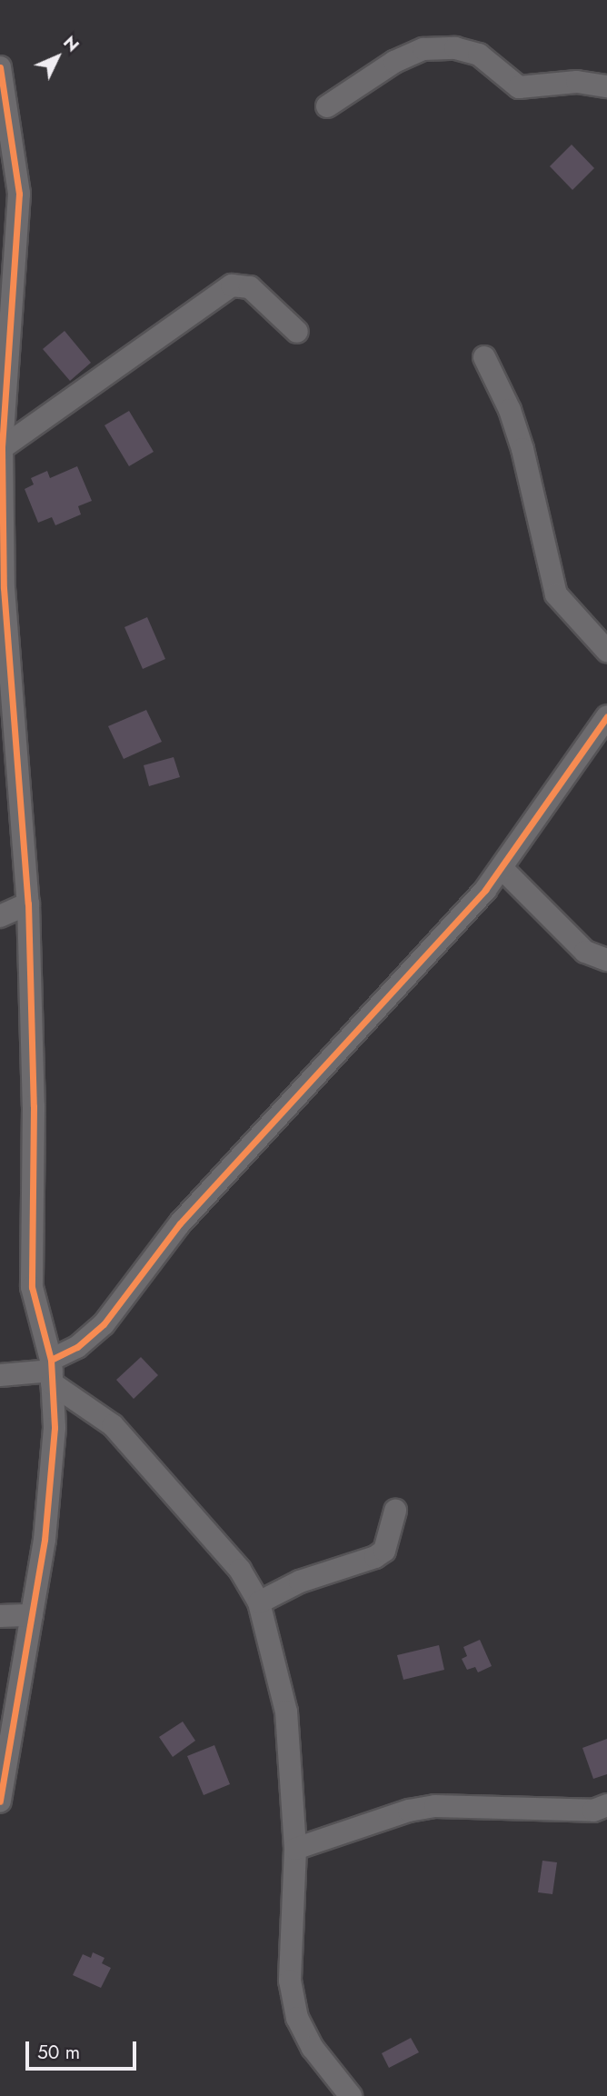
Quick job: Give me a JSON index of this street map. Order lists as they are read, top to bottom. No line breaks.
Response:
{"scale_bar":"50 m","north":"top right"}
